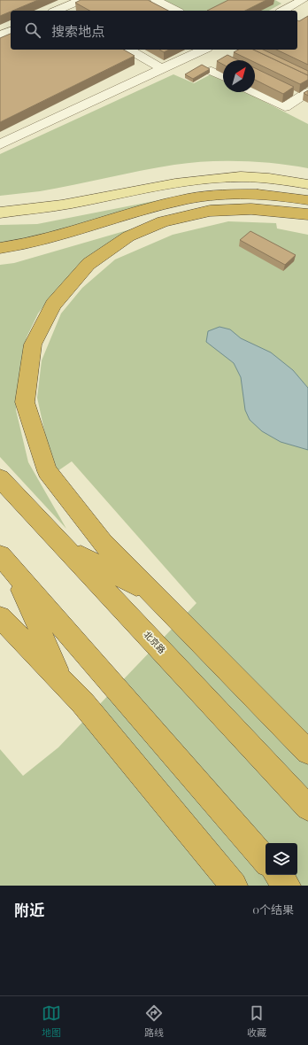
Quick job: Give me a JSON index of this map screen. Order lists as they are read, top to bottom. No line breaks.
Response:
{"streets":{"highway":["北京路"]},"north":"top right","page":{"search":"搜索地点","heading":["附近","0个结果"],"nav":["地图","路线","收藏"]}}
